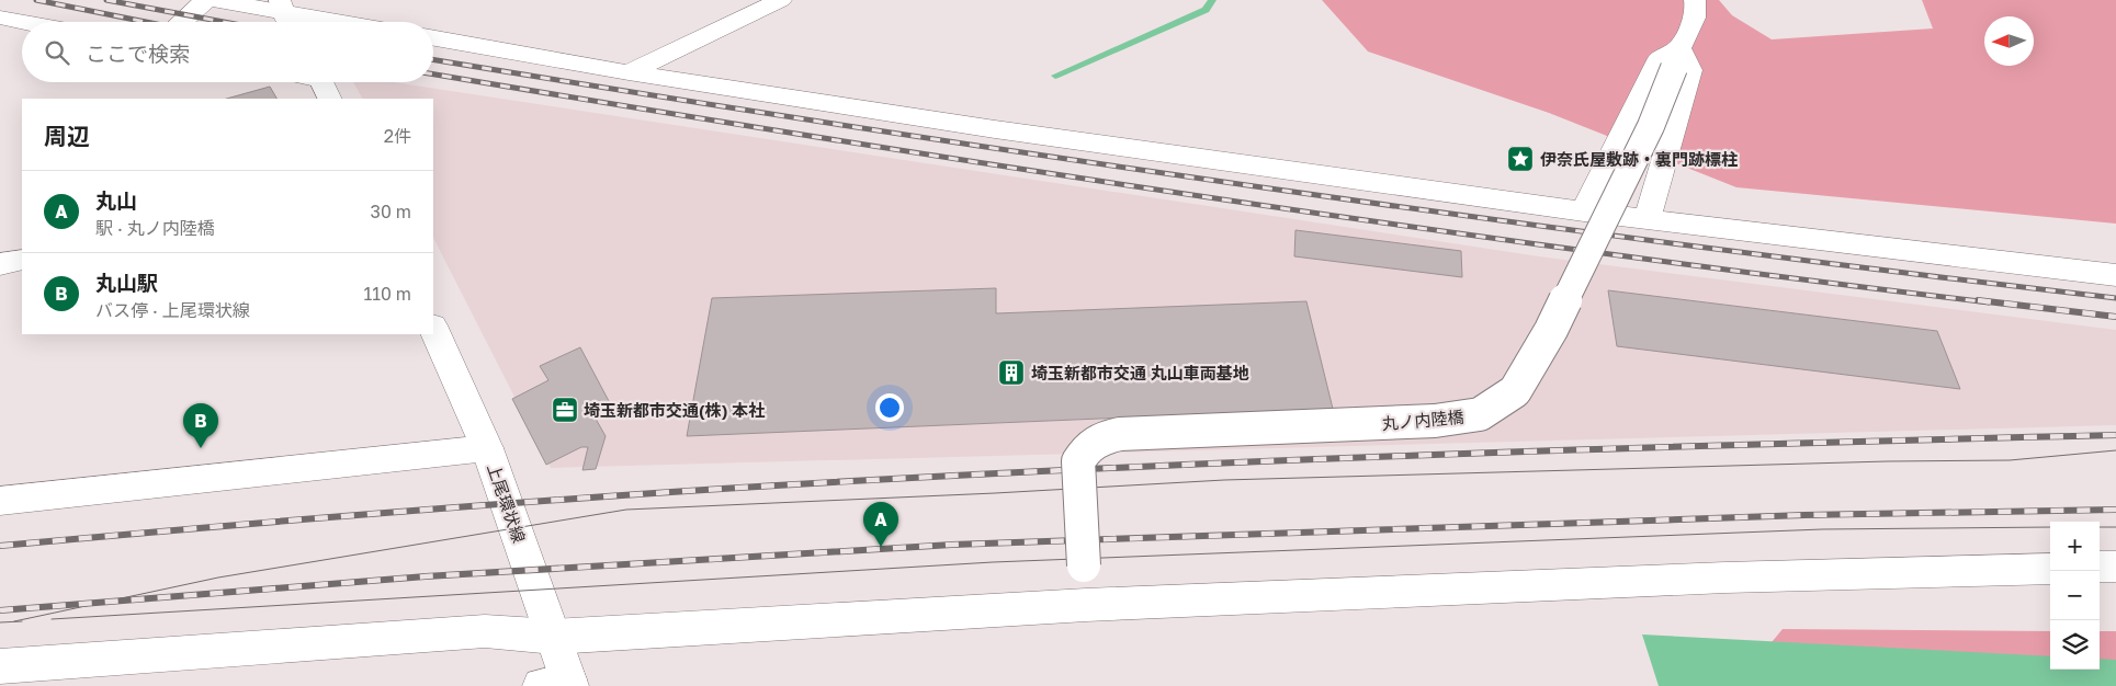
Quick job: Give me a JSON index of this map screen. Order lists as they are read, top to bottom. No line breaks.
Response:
{"streets":{"street":["丸ノ内陸橋","上尾環状線"]},"places":{"place":["伊奈氏屋敷跡・裏門跡標柱"],"building":["埼玉新都市交通 丸山車両基地"],"office":["埼玉新都市交通(株) 本社"]},"north":"left","page":{"search":"ここで検索","heading":["周辺","2件"],"list":[{"mark":"A","name":"丸山","note":"駅 · 丸ノ内陸橋","value":"30 m"},{"mark":"B","name":"丸山駅","note":"バス停 · 上尾環状線","value":"110 m"}],"pins":["B","A"],"map_buttons":["+","−"]}}
